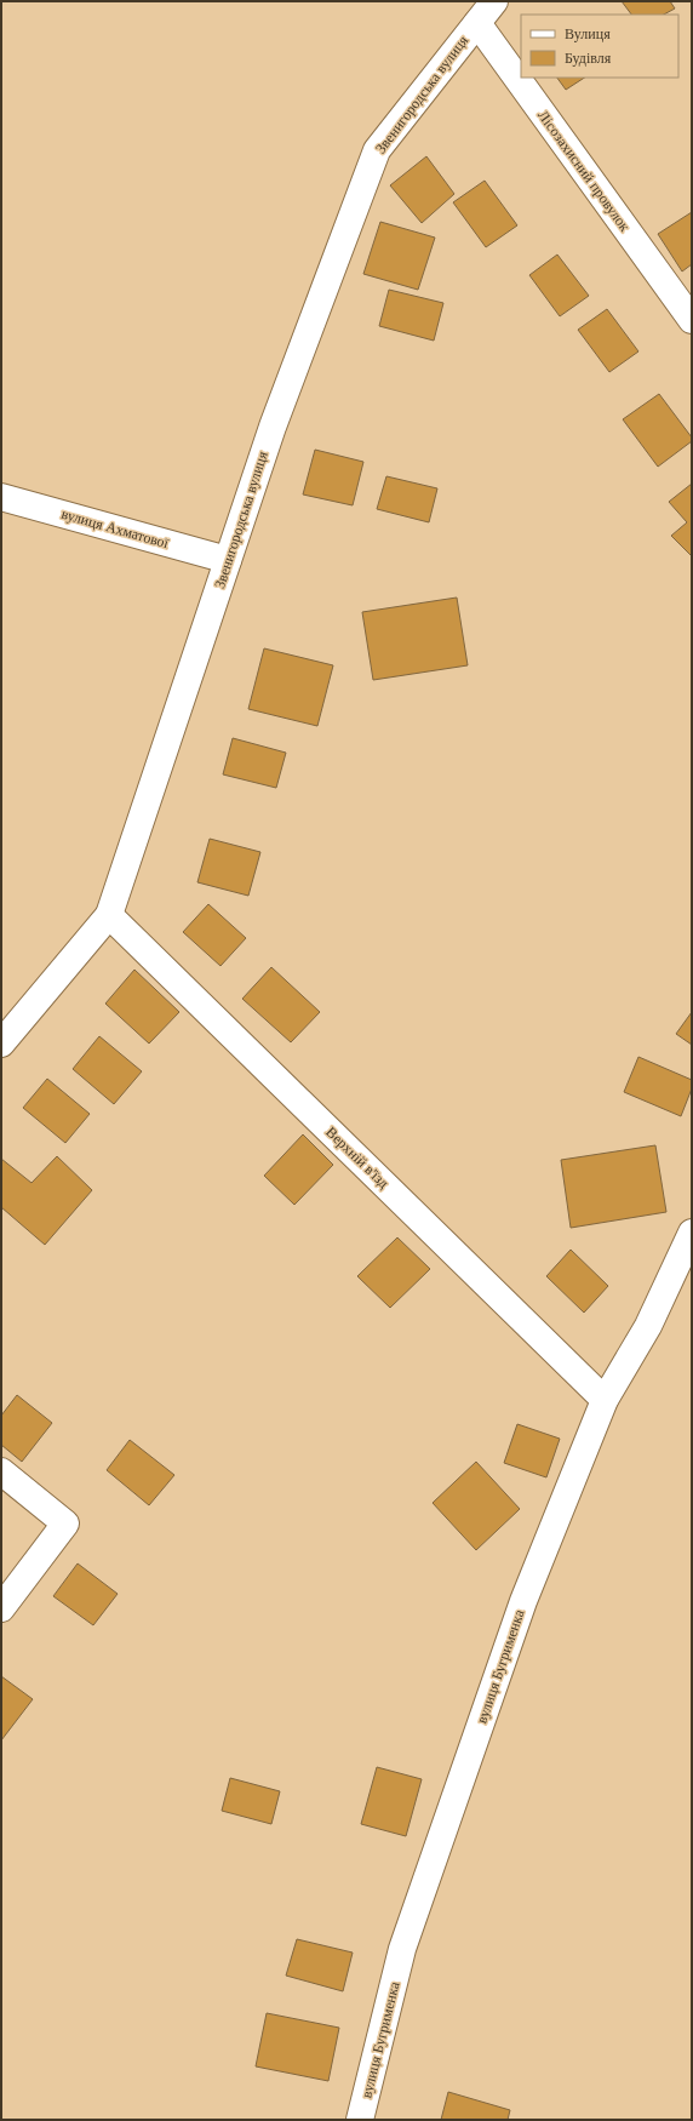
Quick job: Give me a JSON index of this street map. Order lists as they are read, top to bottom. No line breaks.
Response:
{"streets":{"street":["Звенигородська вулиця","Лісозахисний провулок","вулиця Ахматової","Верхній в'їзд","вулиця Бугрименка"]},"crossings":[["Звенигородська вулиця","Лісозахисний провулок"],["Звенигородська вулиця","вулиця Ахматової"],["Звенигородська вулиця","Верхній в'їзд"],["Верхній в'їзд","вулиця Бугрименка"]],"legend":["Вулиця","Будівля"]}
